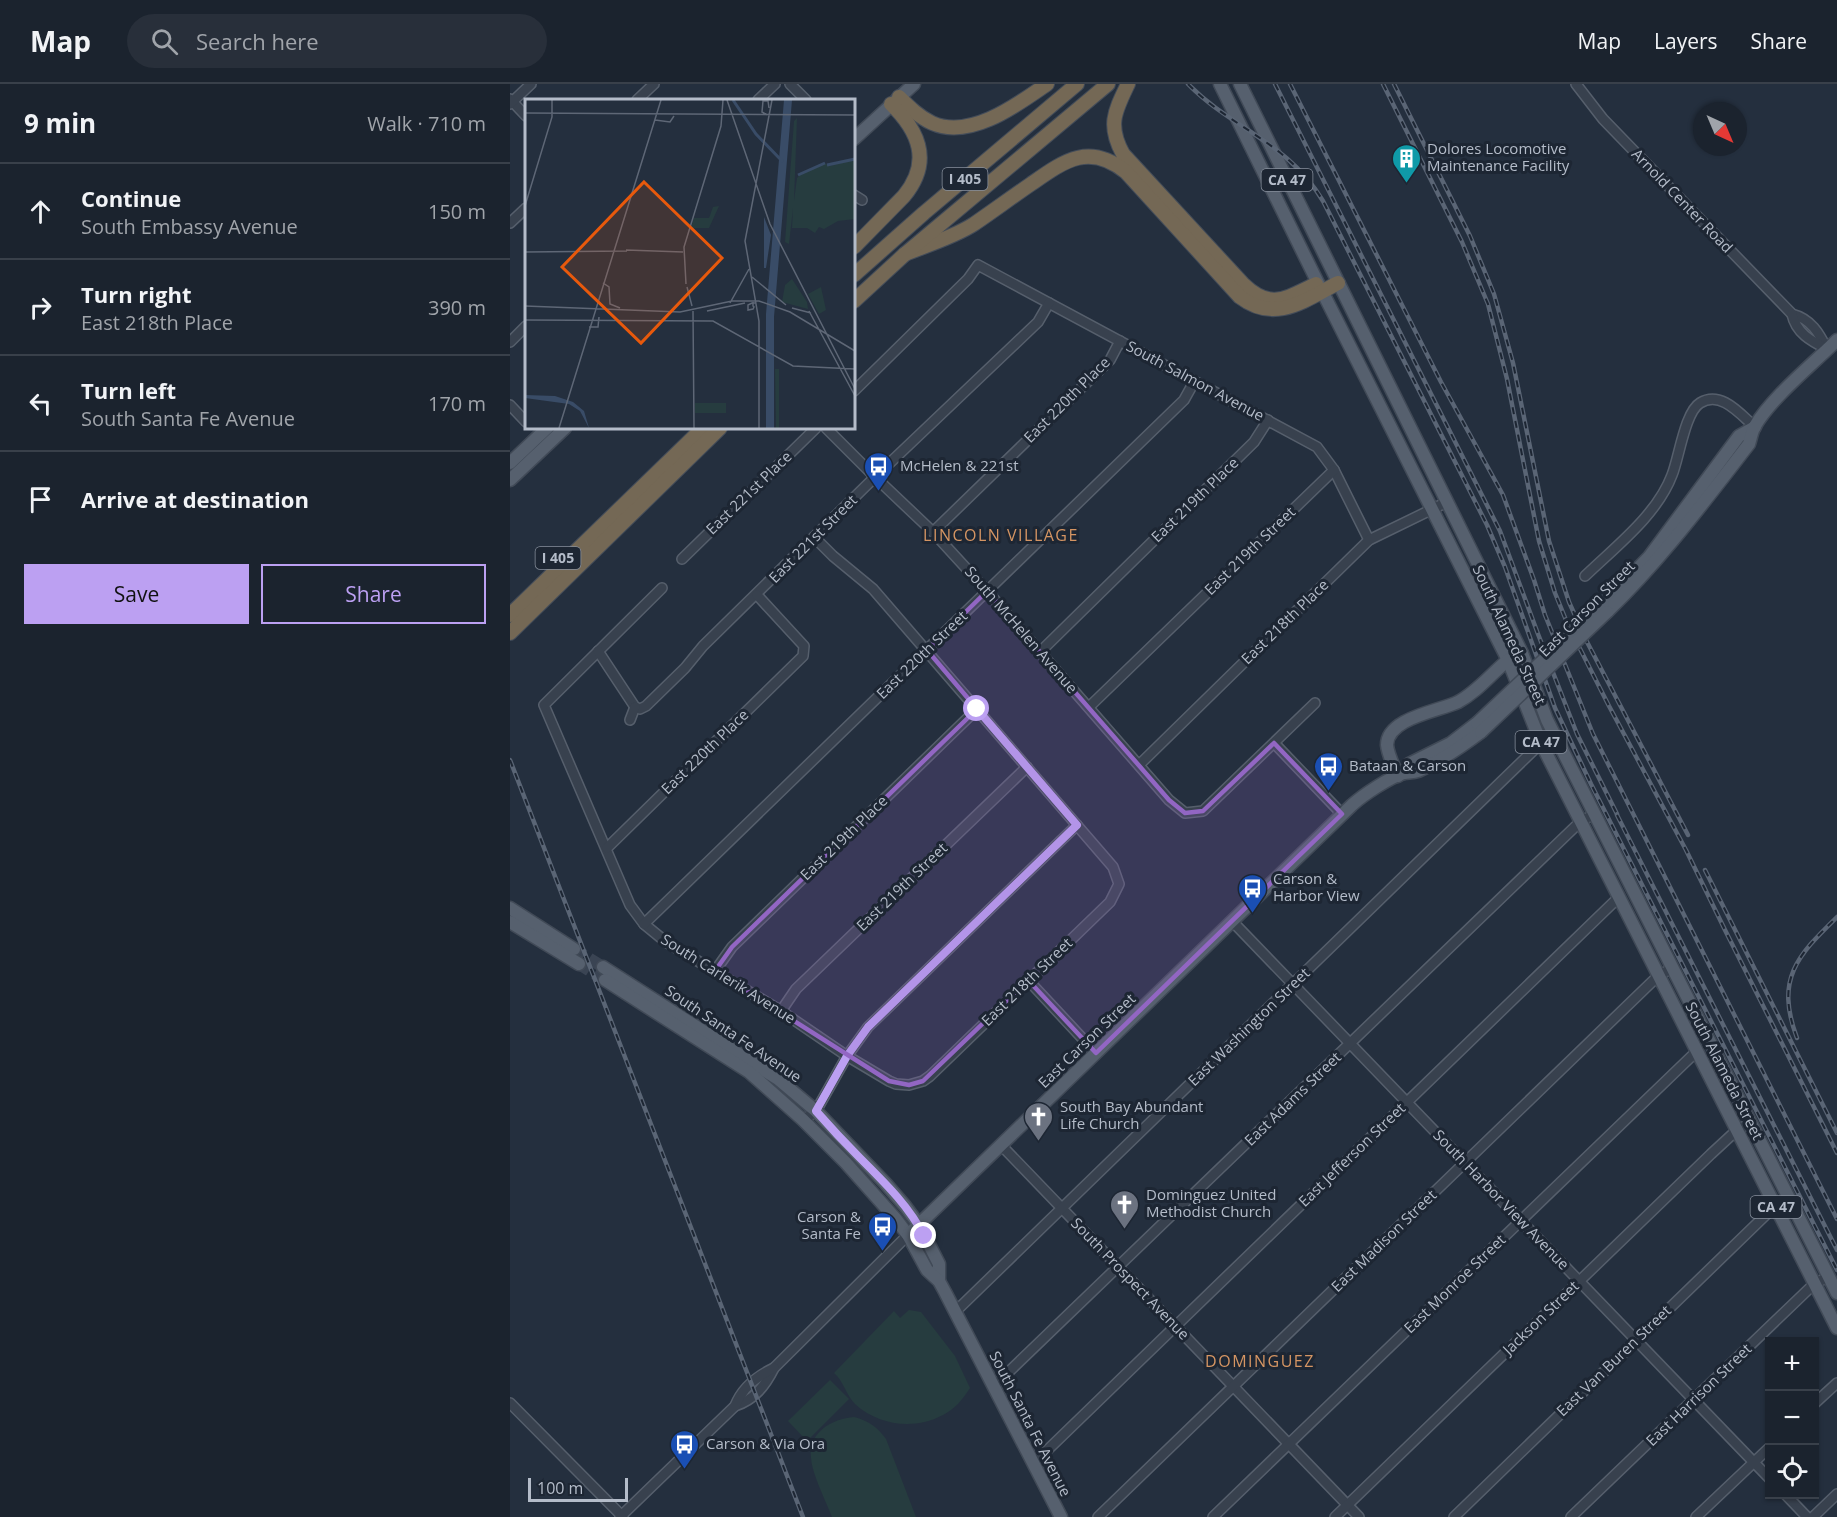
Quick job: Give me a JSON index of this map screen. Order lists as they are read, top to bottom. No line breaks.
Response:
{"streets":{"highway":["I 405"],"main road":["CA 47","East Carson Street","South Alameda Street","South Santa Fe Avenue"],"street":["Arnold Center Road","South Salmon Avenue","East 220th Place","East 221st Place","East 219th Place","East 221st Street","East 219th Street","East 218th Place","South McHelen Avenue","East 220th Street","South Carlerik Avenue","East 218th Street","East Washington Street","East Adams Street","East Jefferson Street","South Harbor View Avenue","East Madison Street","South Prospect Avenue","East Monroe Street","Jackson Street","East Van Buren Street","East Harrison Street"]},"crossings":[["Arnold Center Road","East Carson Street"],["South Salmon Avenue","East 220th Place"],["South Salmon Avenue","East 219th Place"],["South Salmon Avenue","East 221st Street"],["South Salmon Avenue","East 219th Street"],["South Salmon Avenue","East 218th Place"],["South Salmon Avenue","East 220th Street"],["East 220th Place","East 221st Street"],["East 220th Place","South McHelen Avenue"],["East 220th Place","South Carlerik Avenue"],["East 219th Place","South McHelen Avenue"],["East 219th Place","South Carlerik Avenue"],["East 221st Street","South McHelen Avenue"],["East 219th Street","South McHelen Avenue"],["East 219th Street","South Carlerik Avenue"],["East Carson Street","South Santa Fe Avenue"],["East Carson Street","South Harbor View Avenue"],["East Carson Street","South Prospect Avenue"],["East 218th Place","South McHelen Avenue"],["East 218th Place","South Alameda Street"],["South McHelen Avenue","East 220th Street"],["South Alameda Street","East Washington Street"],["South Alameda Street","East Adams Street"],["South Alameda Street","East Jefferson Street"],["South Alameda Street","East Madison Street"],["South Alameda Street","East Monroe Street"],["South Alameda Street","Jackson Street"],["South Alameda Street","East Van Buren Street"],["South Alameda Street","East Harrison Street"],["East 220th Street","South Carlerik Avenue"],["South Carlerik Avenue","East 218th Street"],["East Washington Street","South Santa Fe Avenue"],["East Washington Street","South Harbor View Avenue"],["East Washington Street","South Prospect Avenue"],["South Santa Fe Avenue","East Adams Street"],["South Santa Fe Avenue","East Jefferson Street"],["East Adams Street","South Harbor View Avenue"],["East Adams Street","South Prospect Avenue"],["East Jefferson Street","South Harbor View Avenue"],["East Jefferson Street","South Prospect Avenue"],["South Harbor View Avenue","East Madison Street"],["South Harbor View Avenue","East Monroe Street"],["South Harbor View Avenue","Jackson Street"],["South Harbor View Avenue","East Van Buren Street"],["South Harbor View Avenue","East Harrison Street"],["East Madison Street","South Prospect Avenue"],["South Prospect Avenue","East Monroe Street"],["South Prospect Avenue","Jackson Street"]],"districts":["LINCOLN VILLAGE","DOMINGUEZ"],"places":{"building":["Dolores Locomotive Maintenance Facility"],"bus stop":["McHelen & 221st","Bataan & Carson","Carson & Harbor View","Carson & Santa Fe","Carson & Via Ora"],"church":["South Bay Abundant Life Church","Dominguez United Methodist Church"]},"scale_bar":"100 m","north":"bottom right","page":{"header":"Map","search":"Search here","nav":["Map","Layers","Share"],"heading":["9 min","Walk · 710 m"],"list":[["Continue","South Embassy Avenue","150 m"],["Turn right","East 218th Place","390 m"],["Turn left","South Santa Fe Avenue","170 m"],"Arrive at destination"],"buttons":["Save","Share"],"map_buttons":["+","−"],"scale":"100 m"}}
